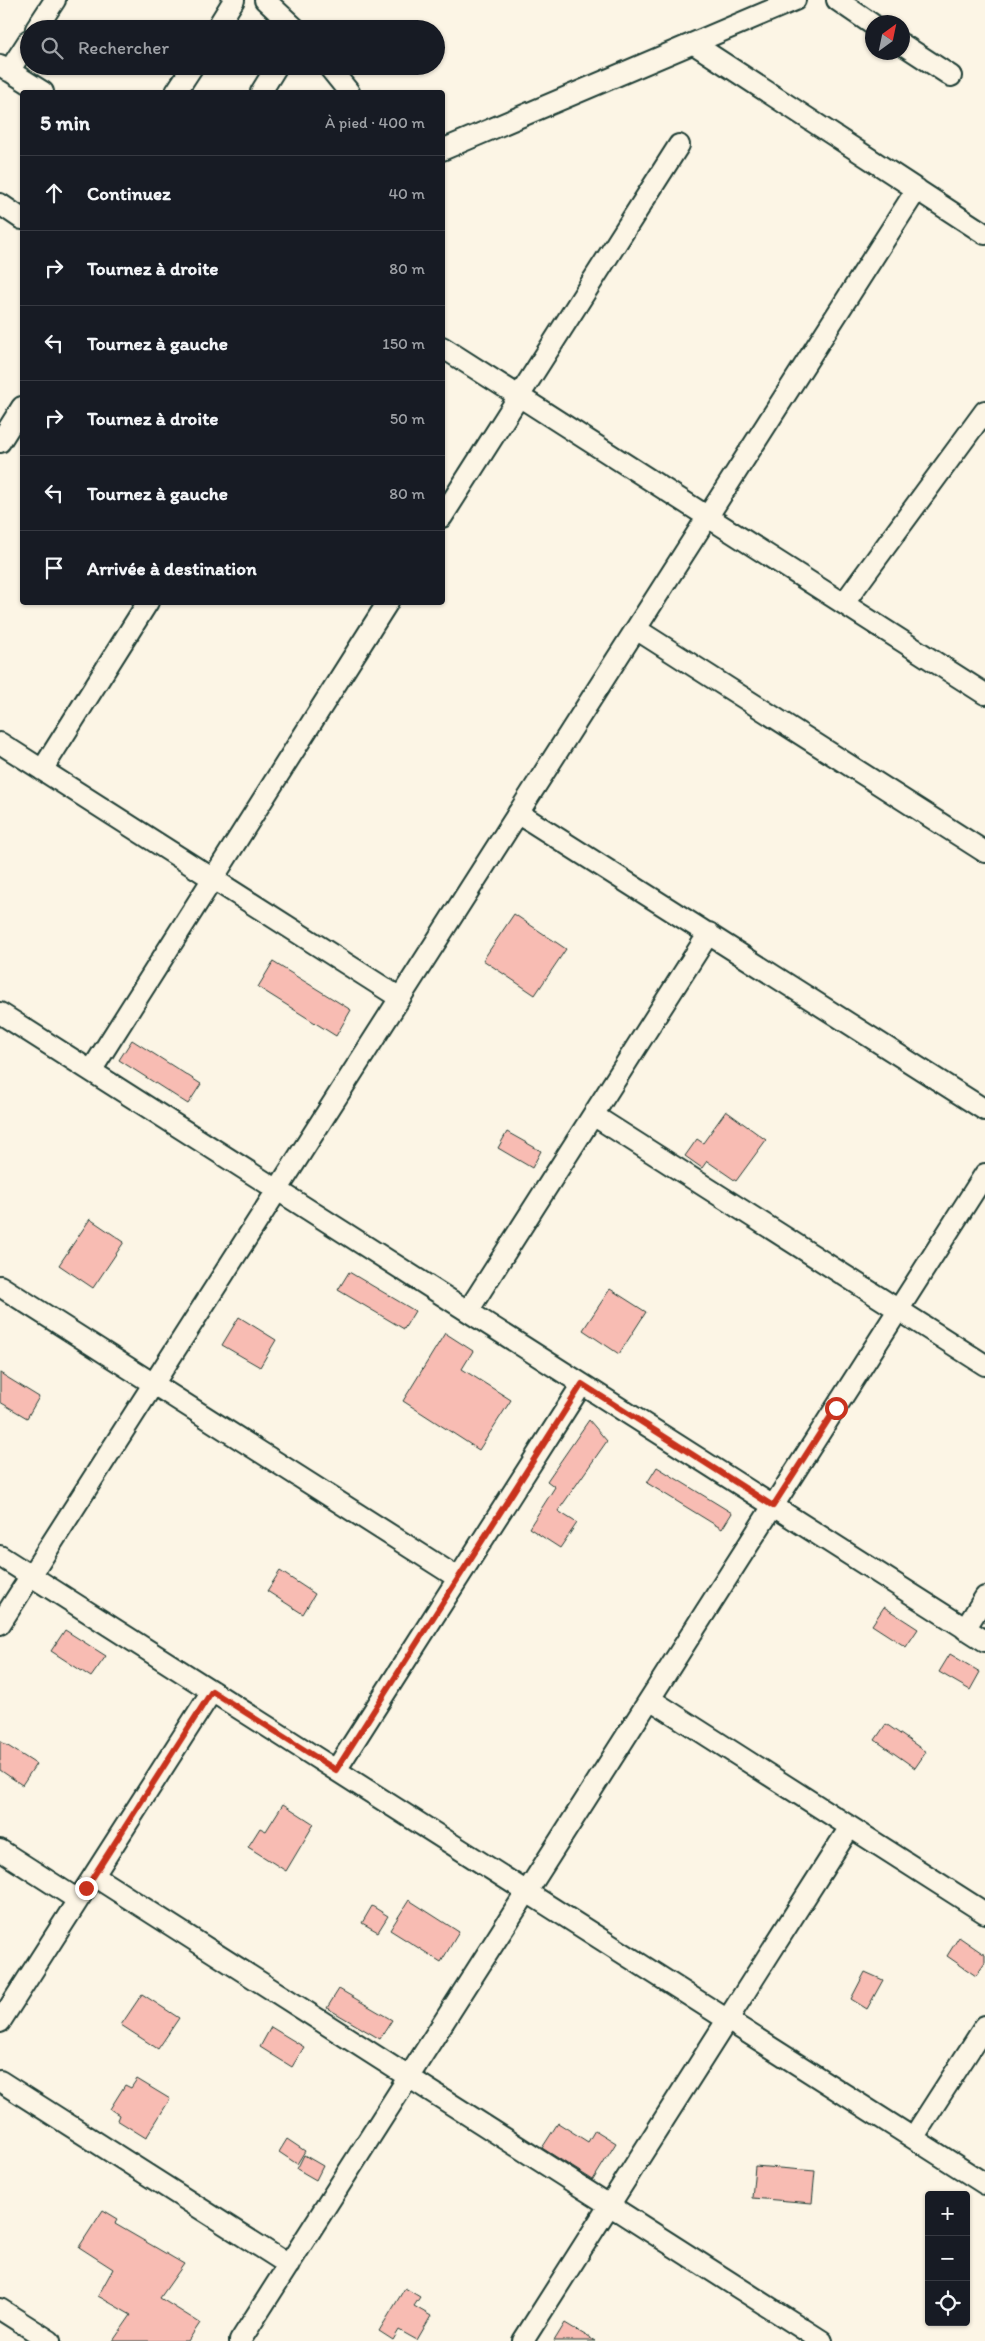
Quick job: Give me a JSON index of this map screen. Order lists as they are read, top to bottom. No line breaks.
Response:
{"north":"top right","page":{"search":"Rechercher","heading":["5 min","À pied · 400 m"],"list":[["Continuez","40 m"],["Tournez à droite","80 m"],["Tournez à gauche","150 m"],["Tournez à droite","50 m"],["Tournez à gauche","80 m"],"Arrivée à destination"],"map_buttons":["+","−"]}}
